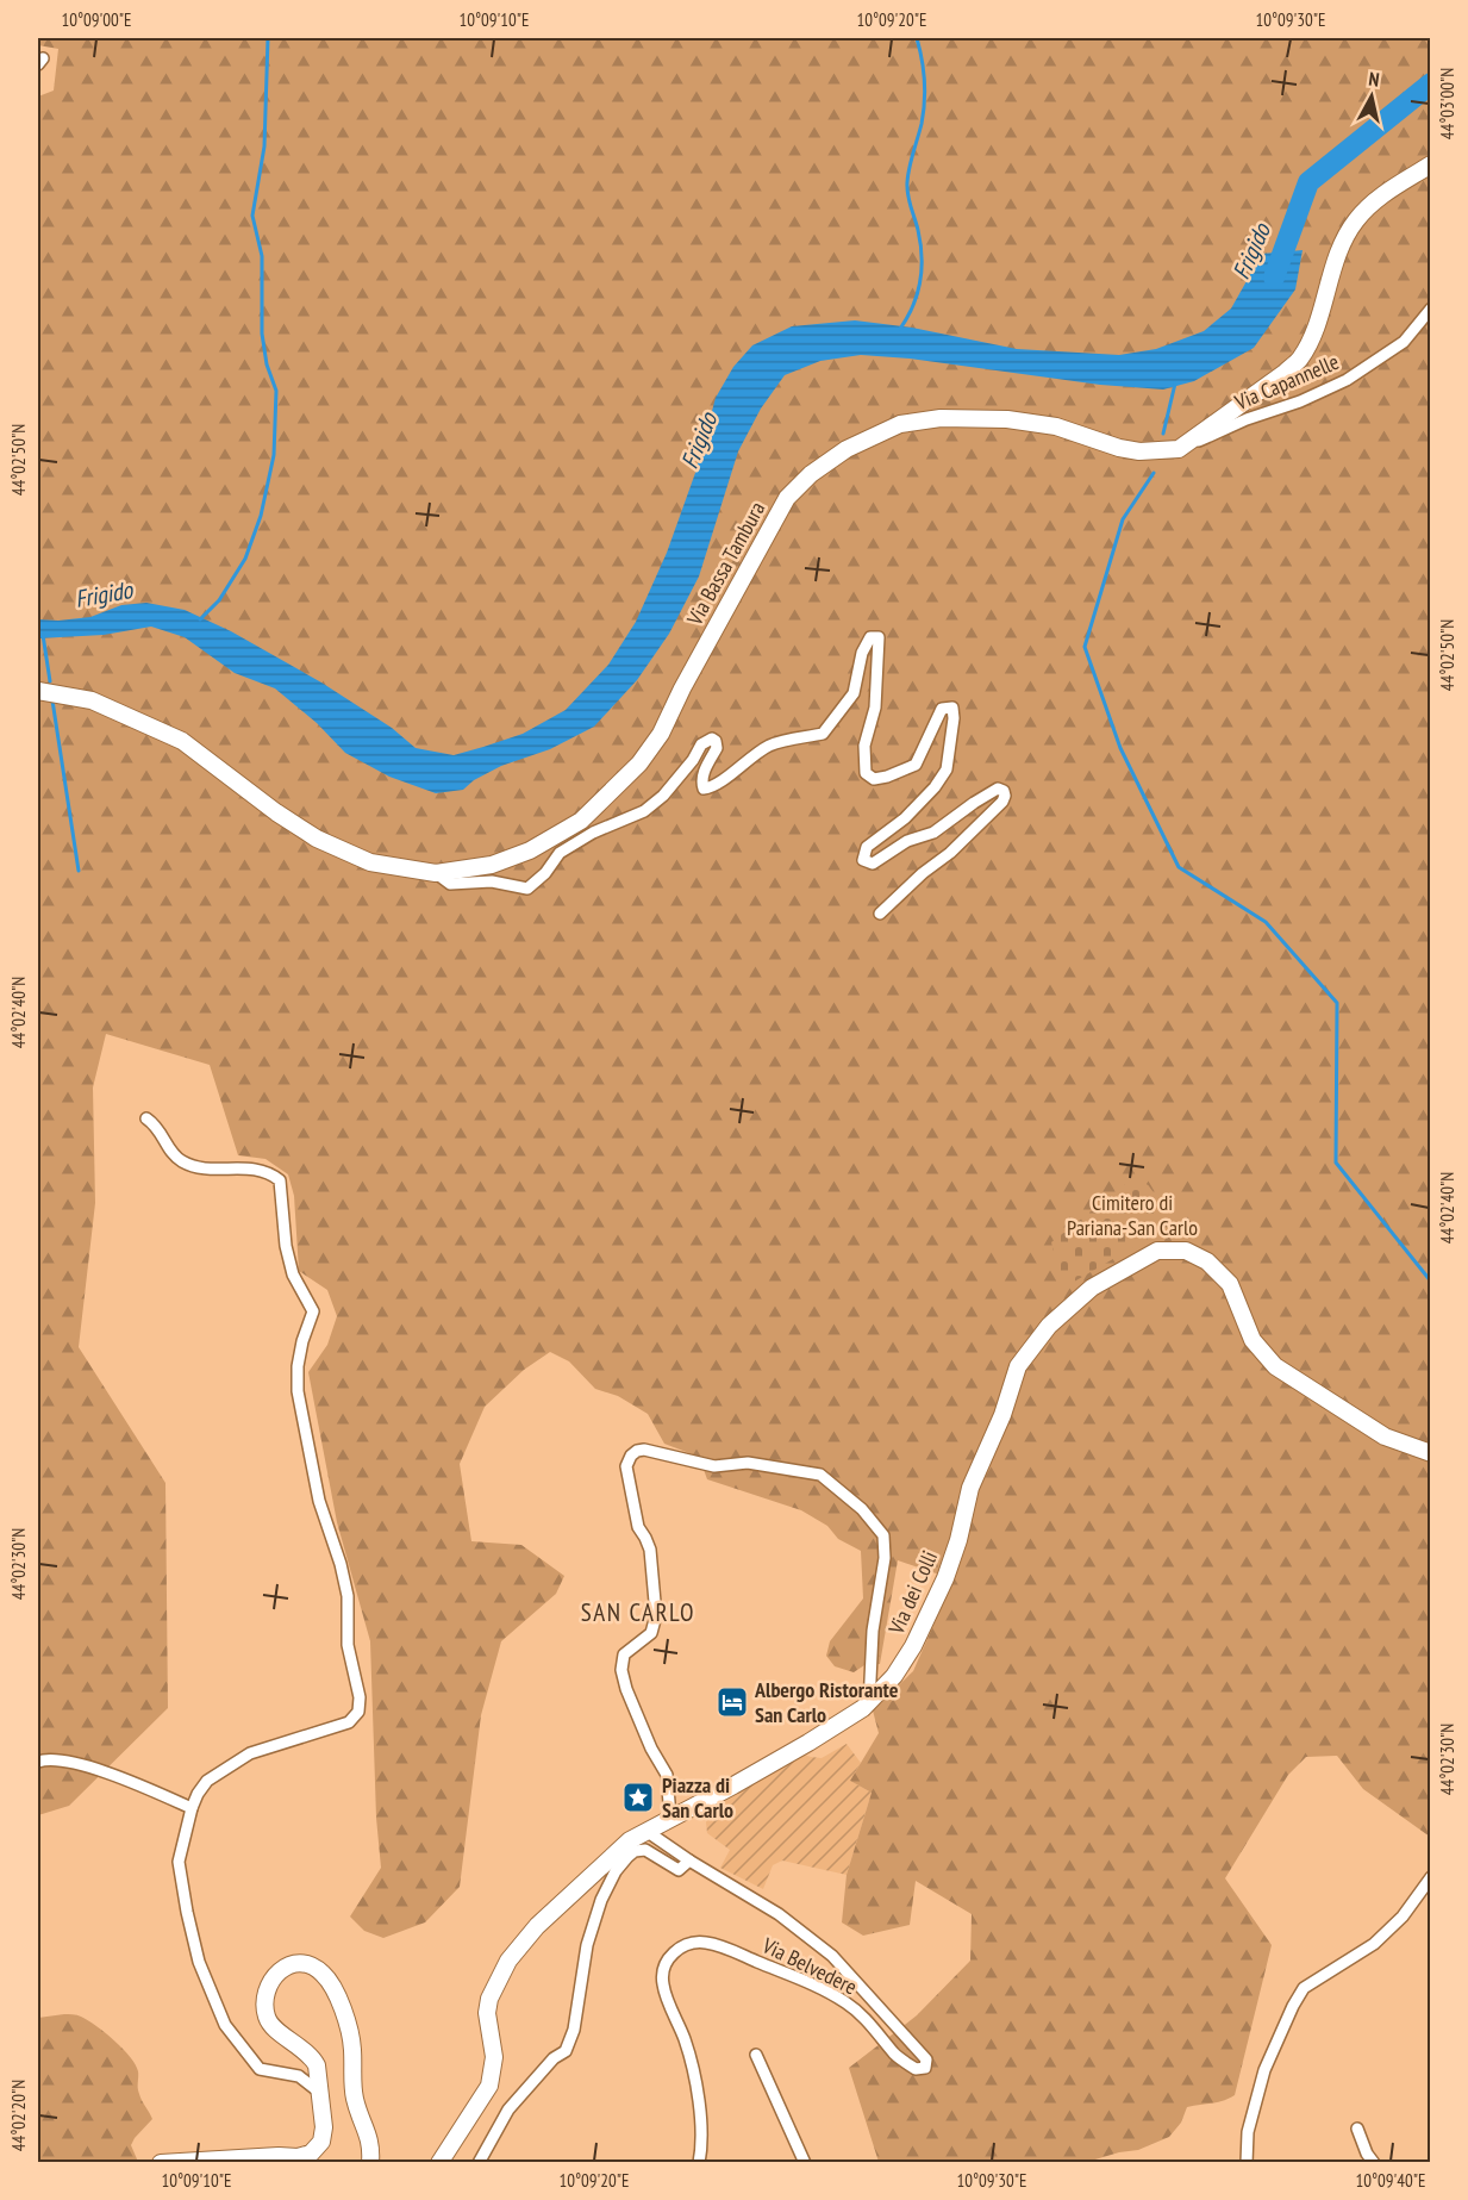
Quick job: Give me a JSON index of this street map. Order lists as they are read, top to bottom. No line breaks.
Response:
{"streets":{"street":["Via Capannelle","Via Bassa Tambura","Via dei Colli","Via Belvedere"]},"crossings":[["Via Capannelle","Via Bassa Tambura"],["Via dei Colli","Via Belvedere"]],"districts":["SAN CARLO"],"water":["Frigido"],"parks":["Cimitero di Pariana-San Carlo"],"places":{"hotel":["Albergo Ristorante San Carlo"],"place":["Piazza di San Carlo"]},"north":"top","coordinates":["10°09'00\"E","10°09'10\"E","10°09'20\"E","10°09'30\"E","44°03'00\"N","44°02'50\"N","44°02'40\"N","44°02'30\"N","44°02'20\"N","10°09'40\"E"]}
